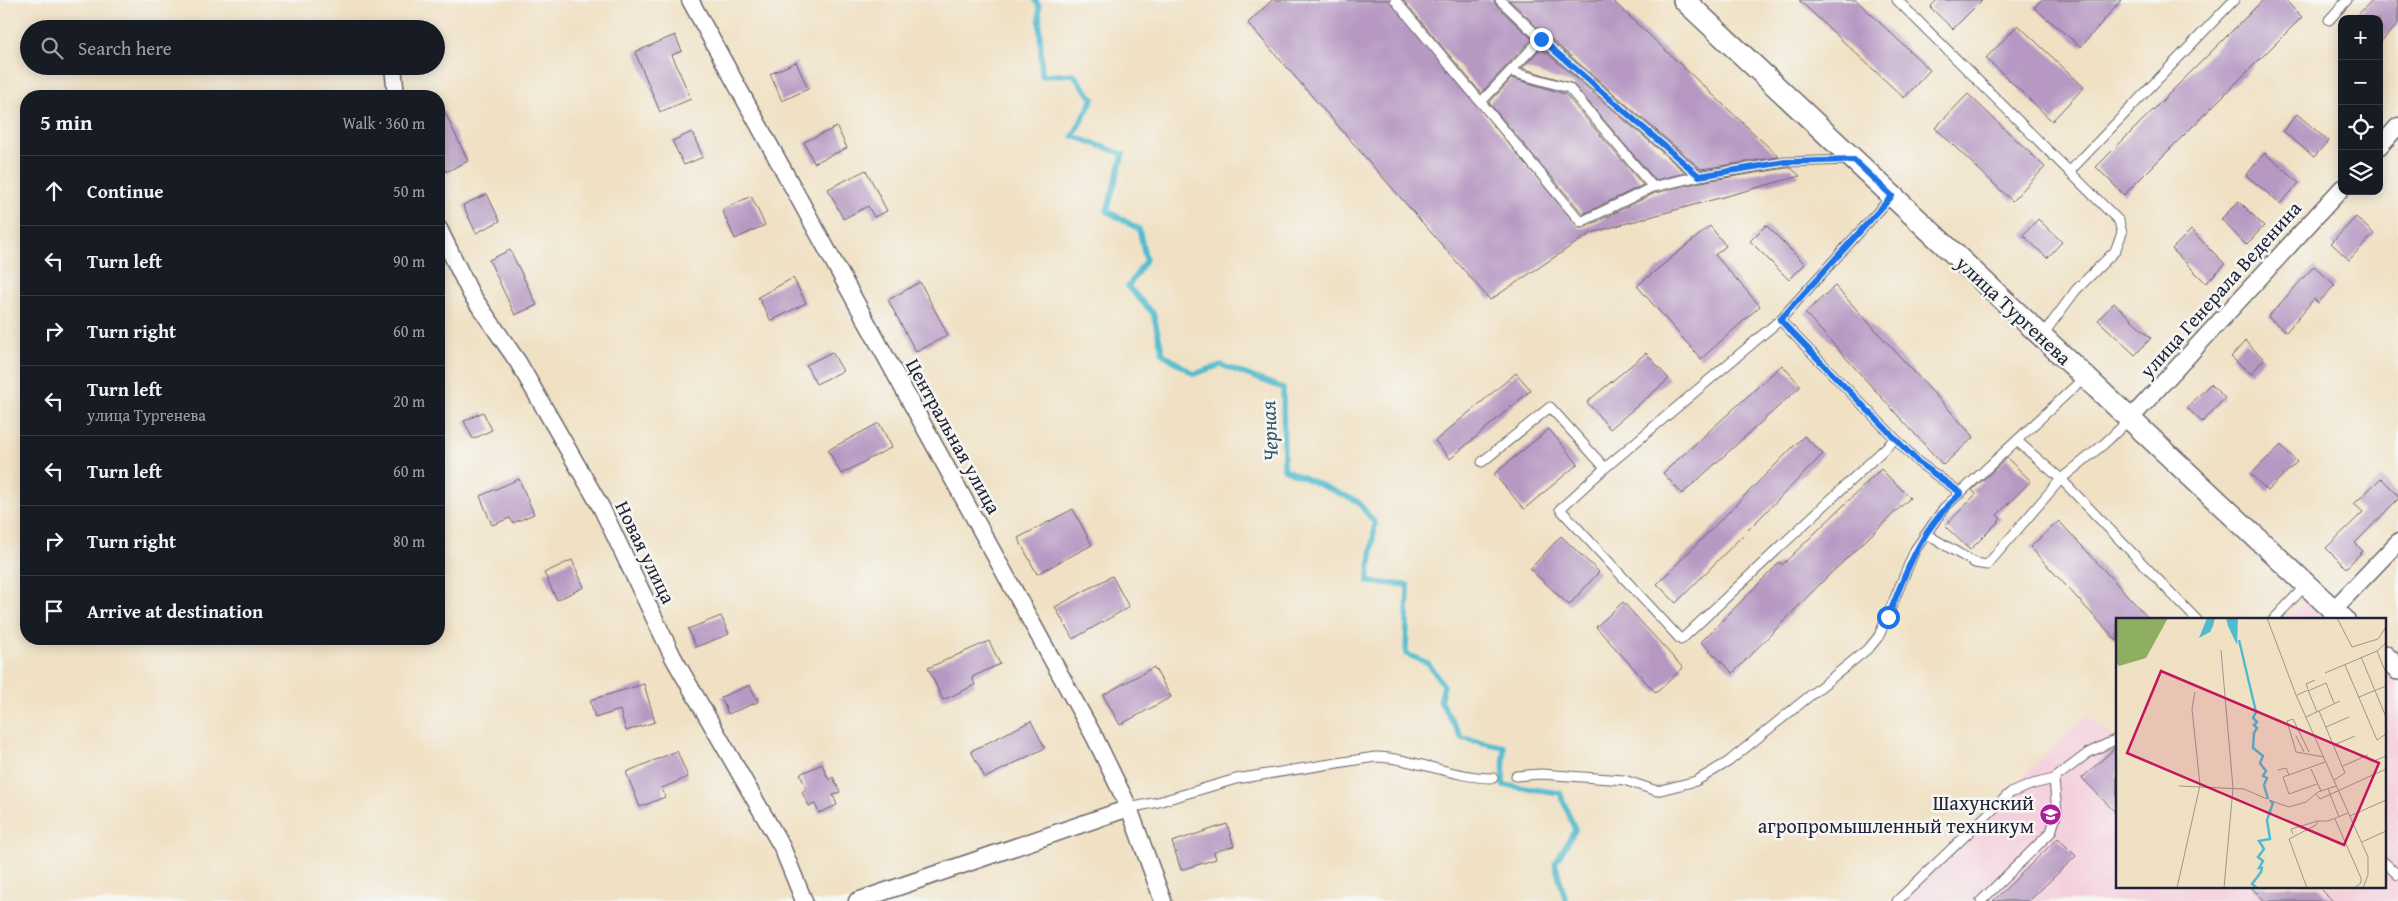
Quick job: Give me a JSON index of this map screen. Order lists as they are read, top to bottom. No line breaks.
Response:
{"streets":{"street":["улица Генерала Веденина","улица Тургенева","Центральная улица","Новая улица"]},"crossings":[["улица Генерала Веденина","улица Тургенева"]],"water":["Черная"],"places":{"school or university":["Шахунский агропромышленный техникум"]},"page":{"map_buttons":["+","−"],"search":"Search here","heading":["5 min","Walk · 360 m"],"list":[["Continue","50 m"],["Turn left","90 m"],["Turn right","60 m"],["Turn left","улица Тургенева","20 m"],["Turn left","60 m"],["Turn right","80 m"],"Arrive at destination"]}}
